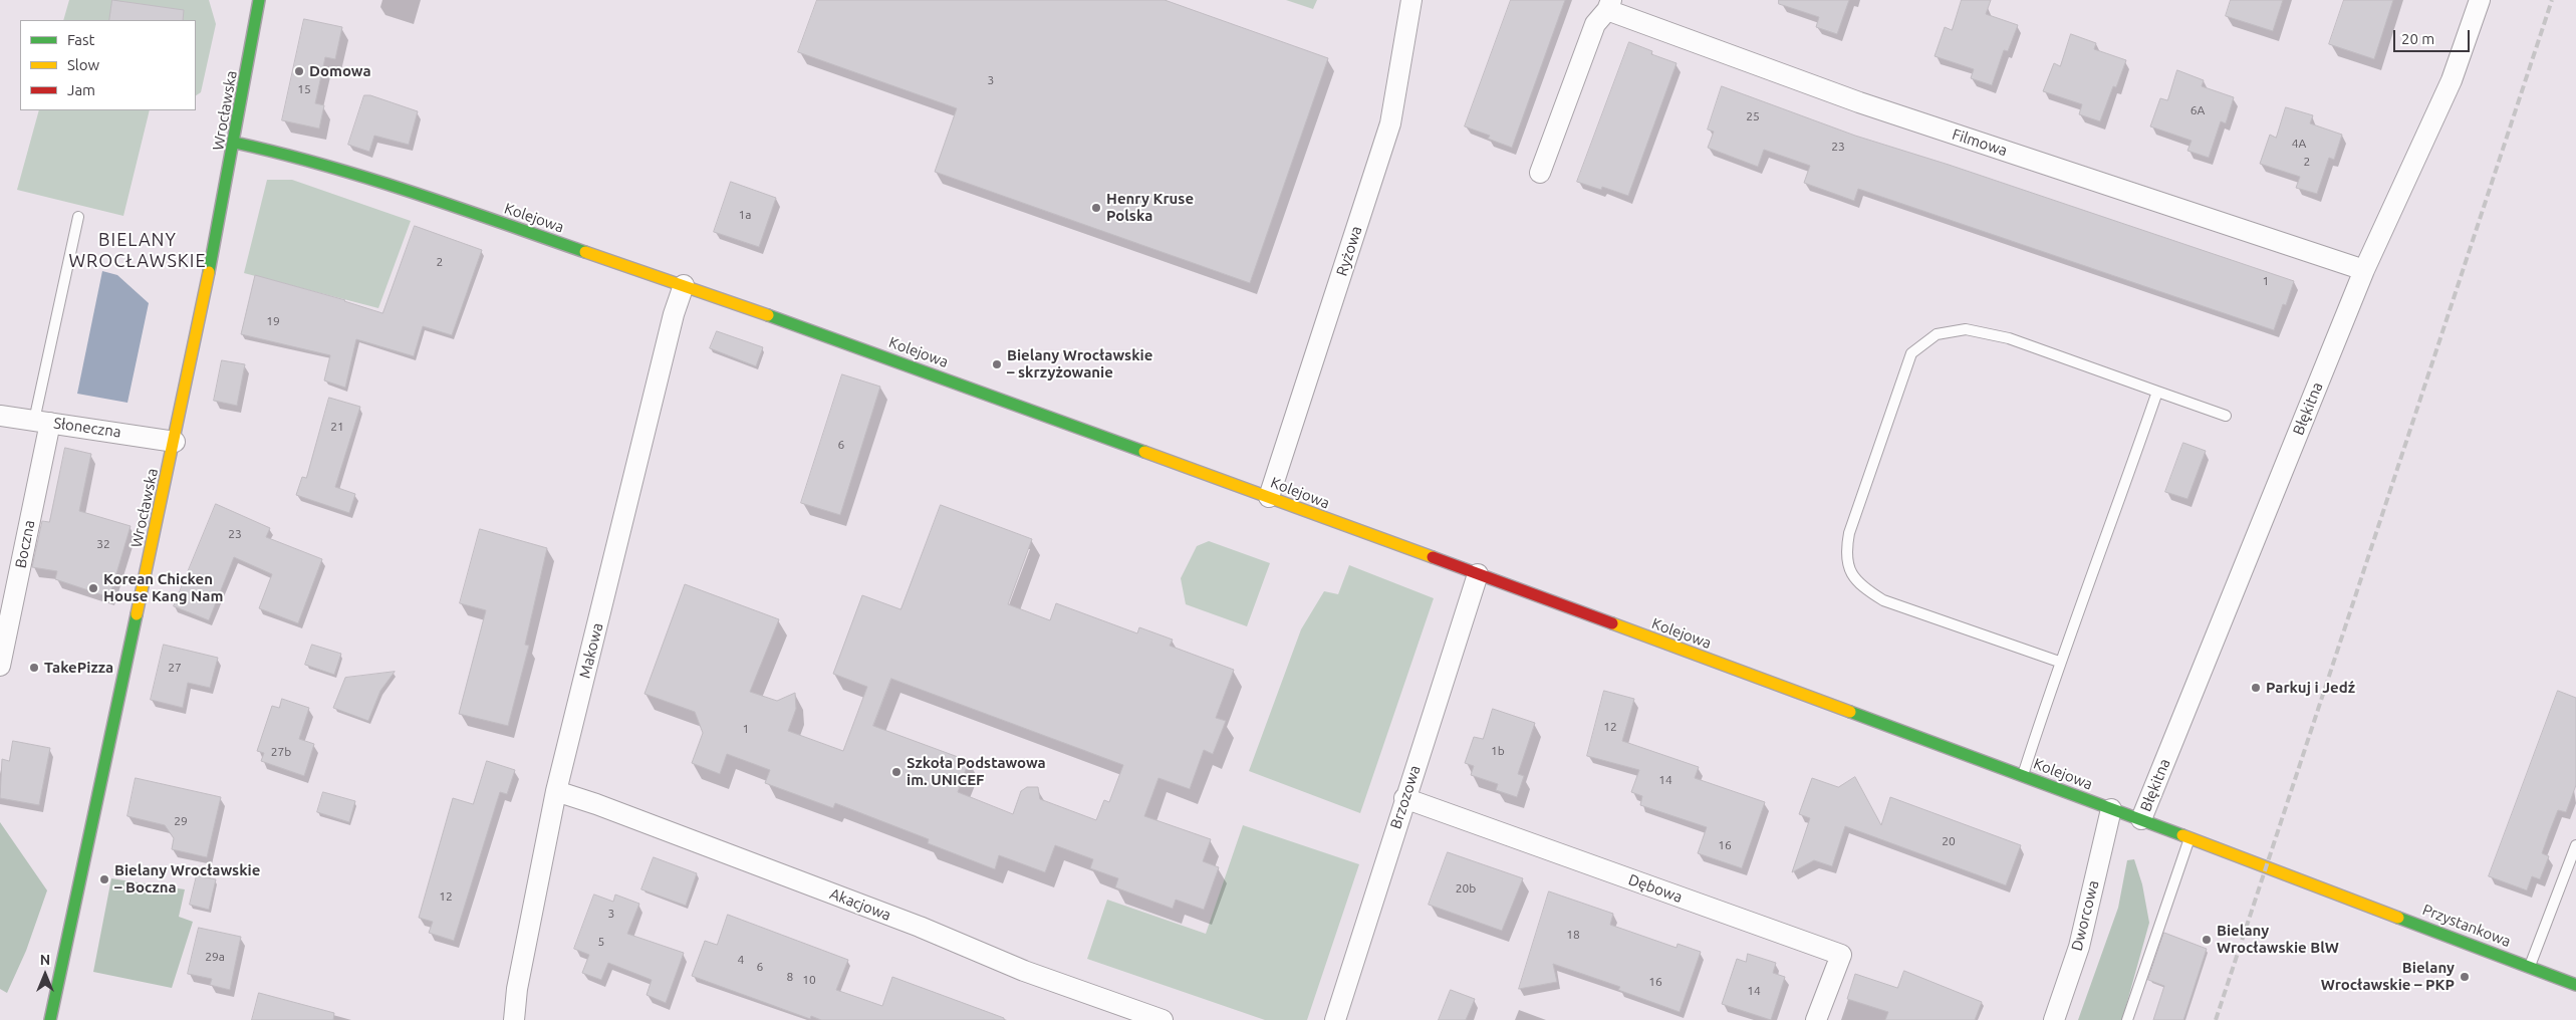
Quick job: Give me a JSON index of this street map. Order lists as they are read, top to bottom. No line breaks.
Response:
{"streets":{"street":["Wrocławska","Filmowa","Kolejowa","Ryżowa","Błękitna","Słoneczna","Boczna","Makowa","Brzozowa","Dębowa","Akacjowa","Dworcowa","Przystankowa"]},"crossings":[["Wrocławska","Kolejowa"],["Wrocławska","Słoneczna"],["Filmowa","Błękitna"],["Kolejowa","Ryżowa"],["Kolejowa","Błękitna"],["Kolejowa","Makowa"],["Kolejowa","Brzozowa"],["Kolejowa","Dworcowa"],["Kolejowa","Przystankowa"],["Słoneczna","Boczna"],["Makowa","Akacjowa"],["Brzozowa","Dębowa"]],"districts":["BIELANY WROCŁAWSKIE"],"places":["Domowa","Henry Kruse Polska","Bielany Wrocławskie – skrzyżowanie","Korean Chicken House Kang Nam","TakePizza","Parkuj i Jedź","Szkoła Podstawowa im. UNICEF","Bielany Wrocławskie – Boczna","Bielany Wrocławskie BlW","Bielany Wrocławskie – PKP"],"house_numbers":["3","15","6A","25","4A","23","2","1a","2","1","19","21","6","23","32","27","12","1","1b","27b","14","29","20","16","20b","12","3","18","5","29a","4","6","8","10","16","14"],"legend":["Fast","Slow","Jam"],"scale_bar":"20 m","north":"top"}
